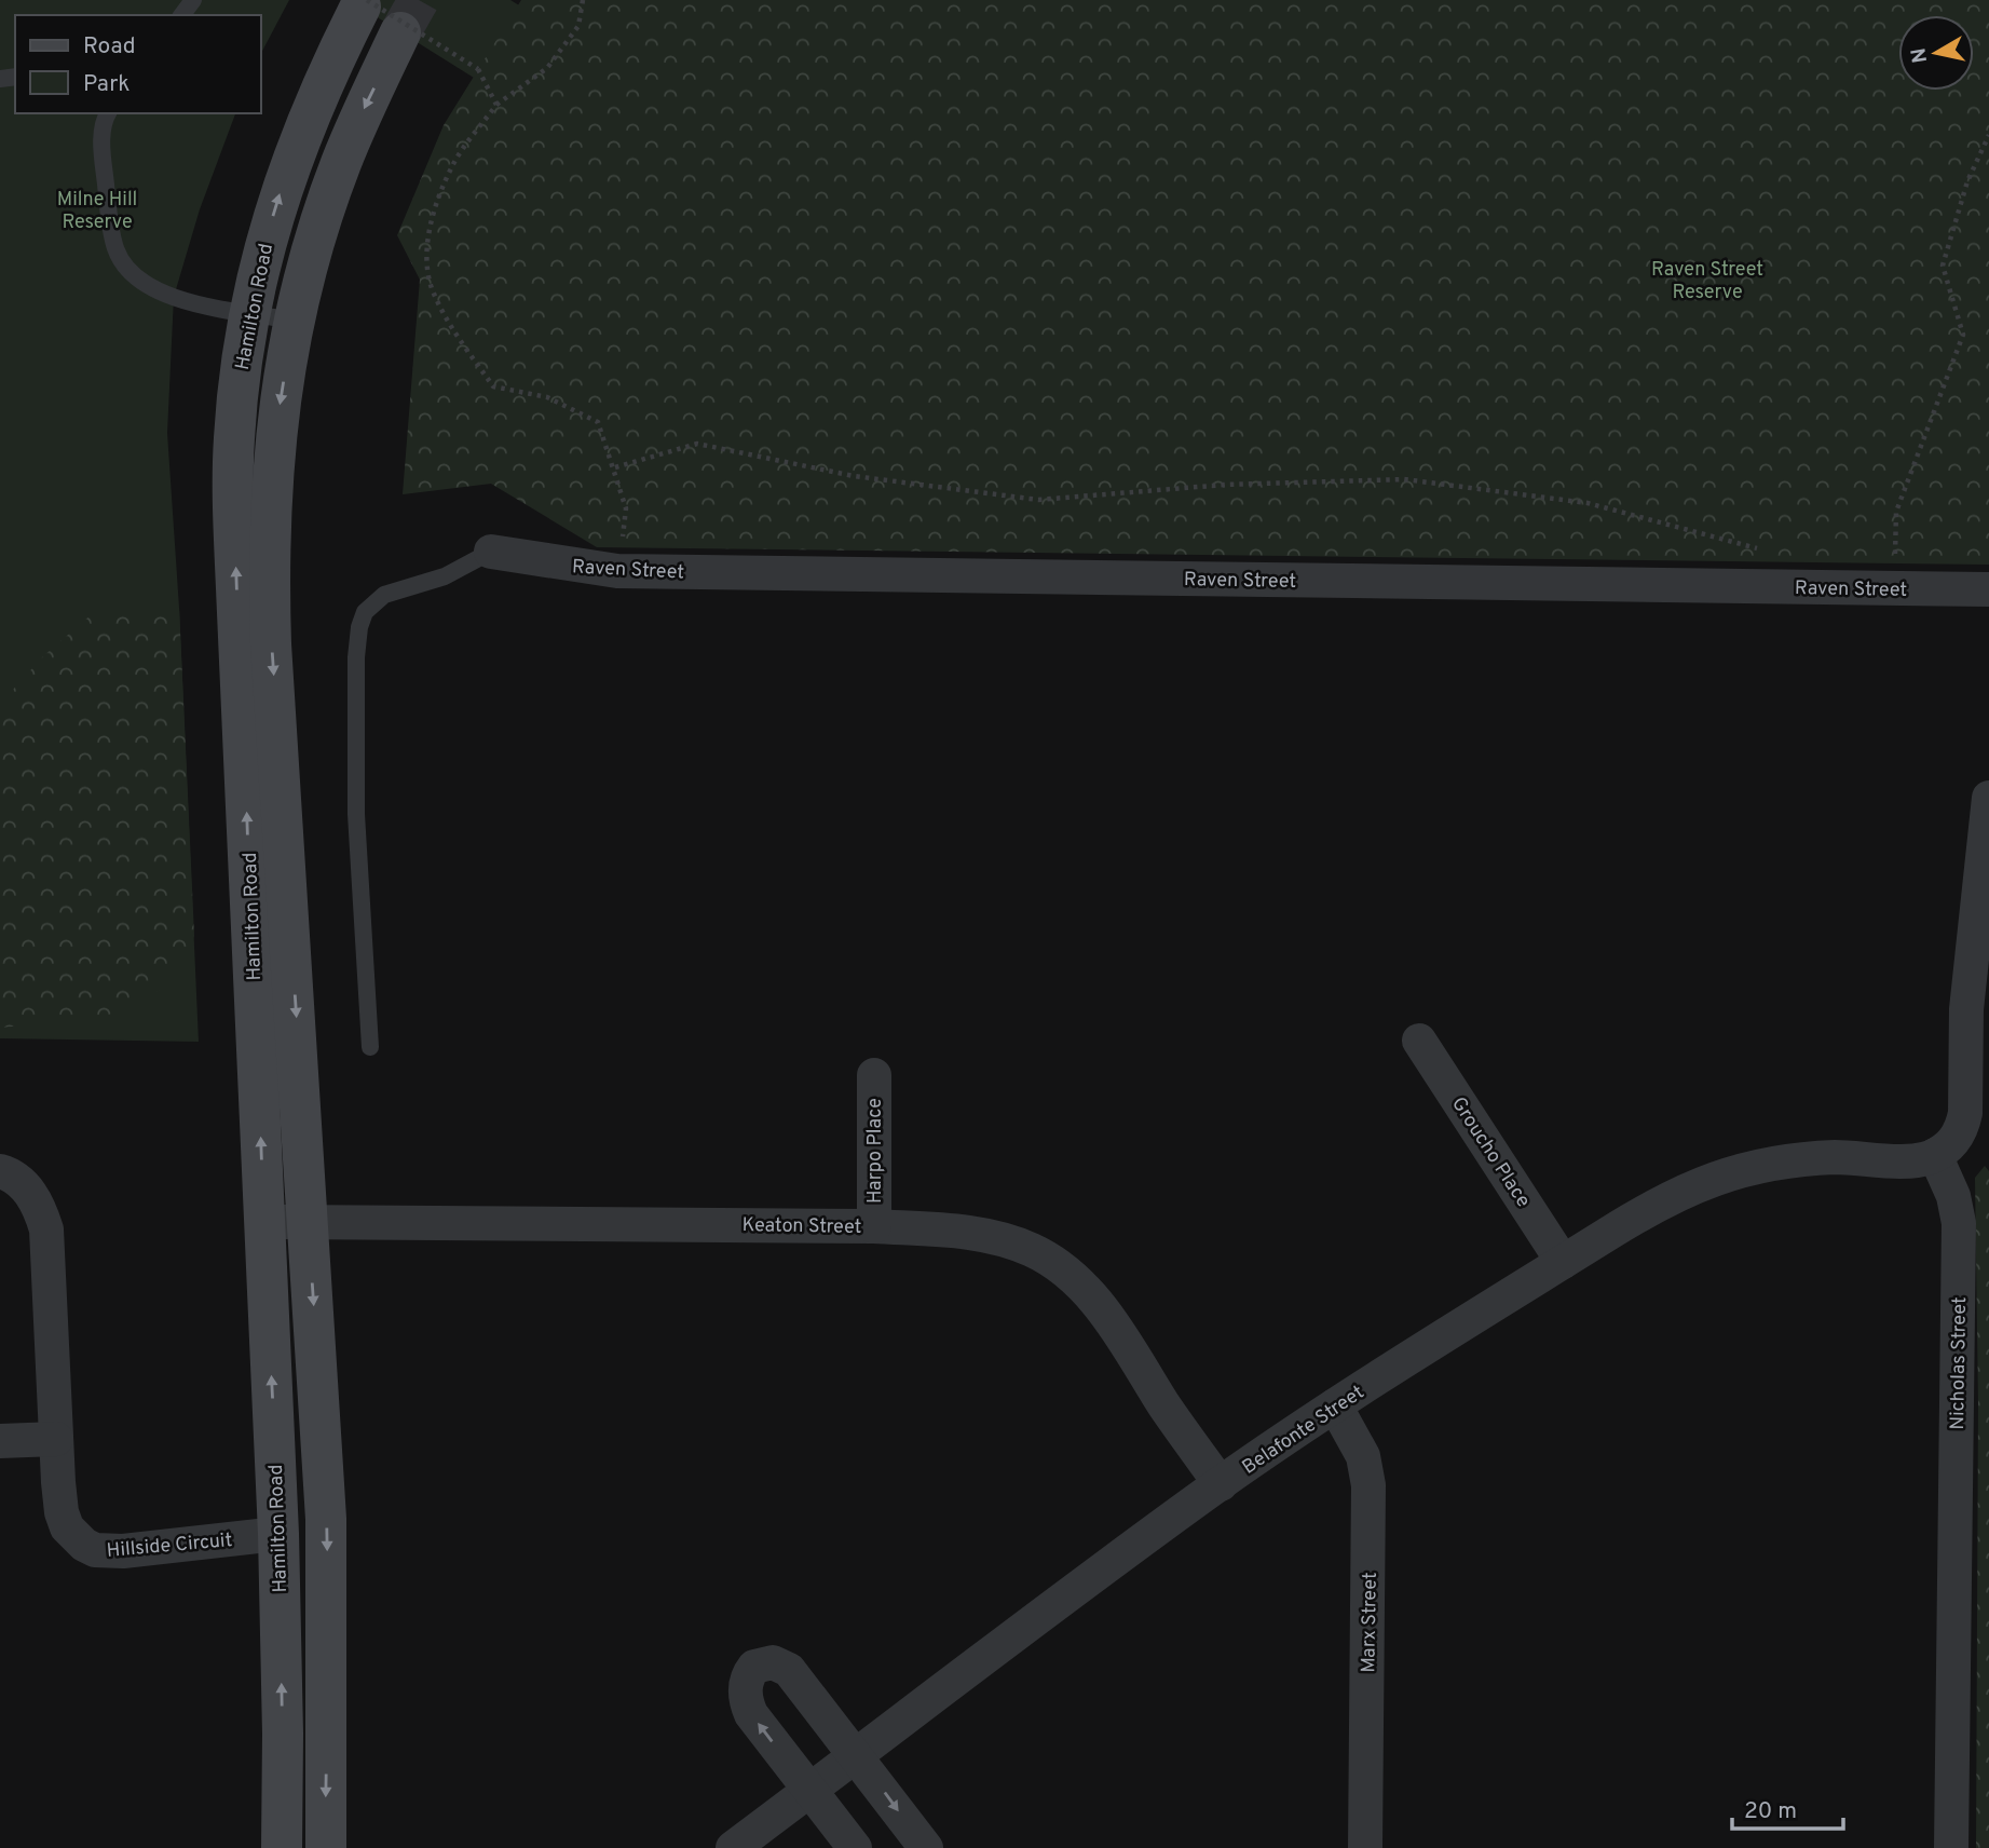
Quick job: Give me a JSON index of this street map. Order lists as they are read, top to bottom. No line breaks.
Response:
{"streets":{"main road":["Hamilton Road"],"street":["Raven Street","Harpo Place","Groucho Place","Keaton Street","Nicholas Street","Belafonte Street","Hillside Circuit","Marx Street"]},"crossings":[["Hamilton Road","Keaton Street"],["Hamilton Road","Hillside Circuit"],["Harpo Place","Keaton Street"],["Groucho Place","Belafonte Street"],["Keaton Street","Belafonte Street"],["Nicholas Street","Belafonte Street"],["Belafonte Street","Marx Street"]],"parks":["Milne Hill Reserve","Raven Street Reserve"],"legend":["Road","Park"],"scale_bar":"20 m","north":"left"}
